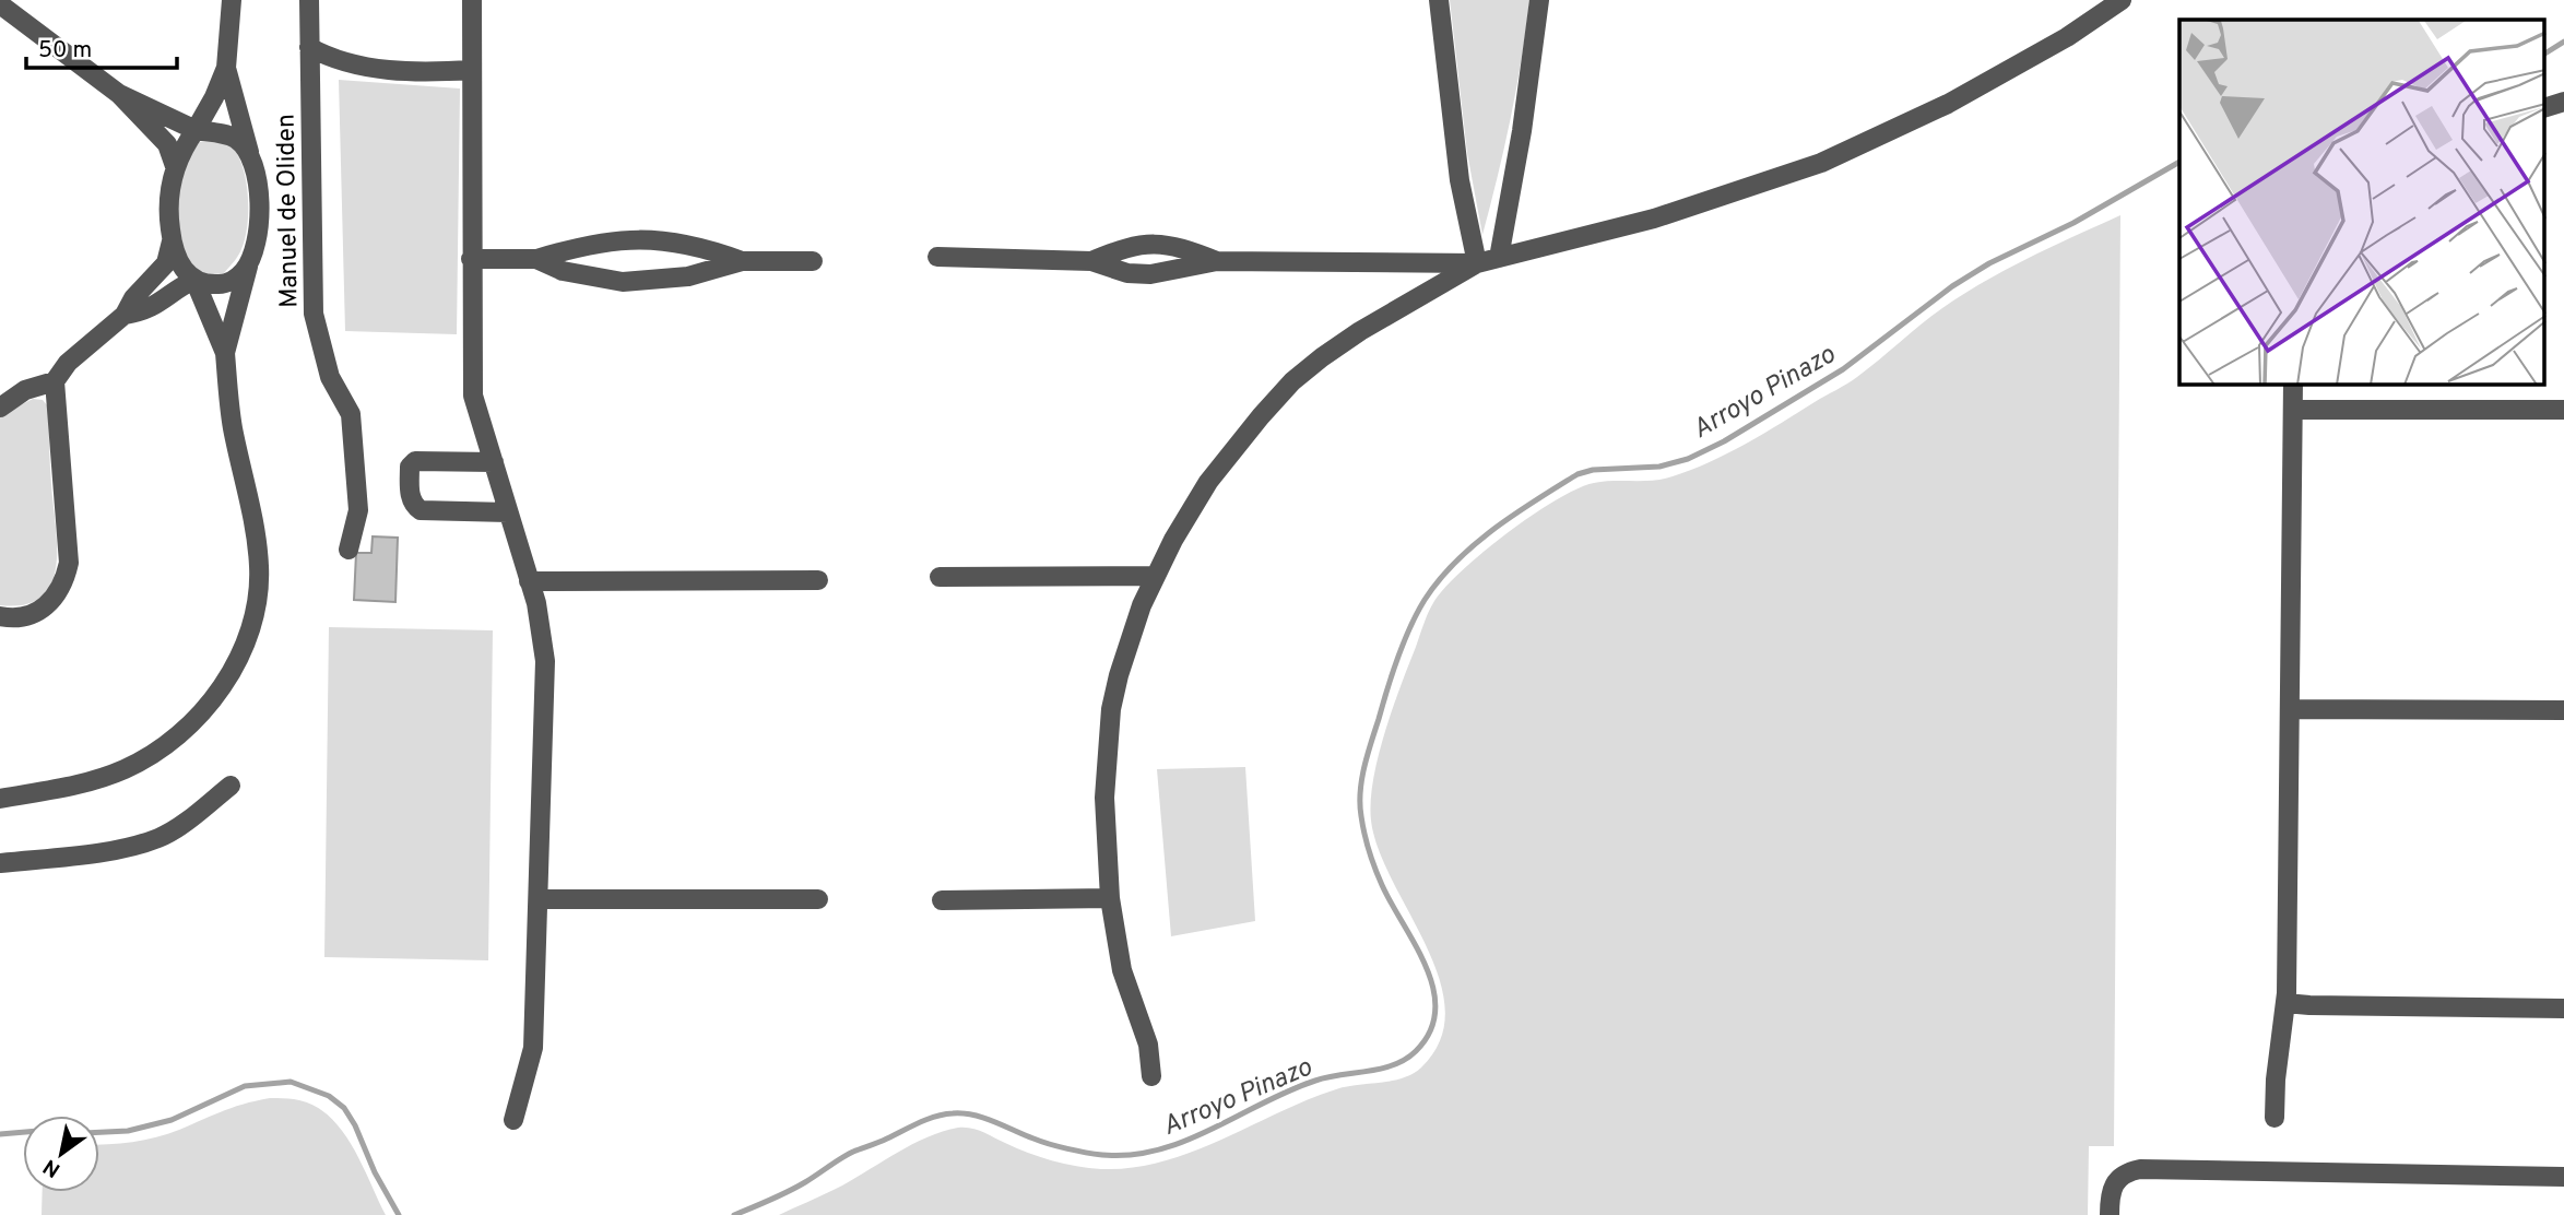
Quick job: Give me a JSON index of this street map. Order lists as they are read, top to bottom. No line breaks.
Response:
{"streets":{"street":["Manuel de Oliden"]},"water":["Arroyo Pinazo"],"scale_bar":"50 m","north":"bottom left"}
